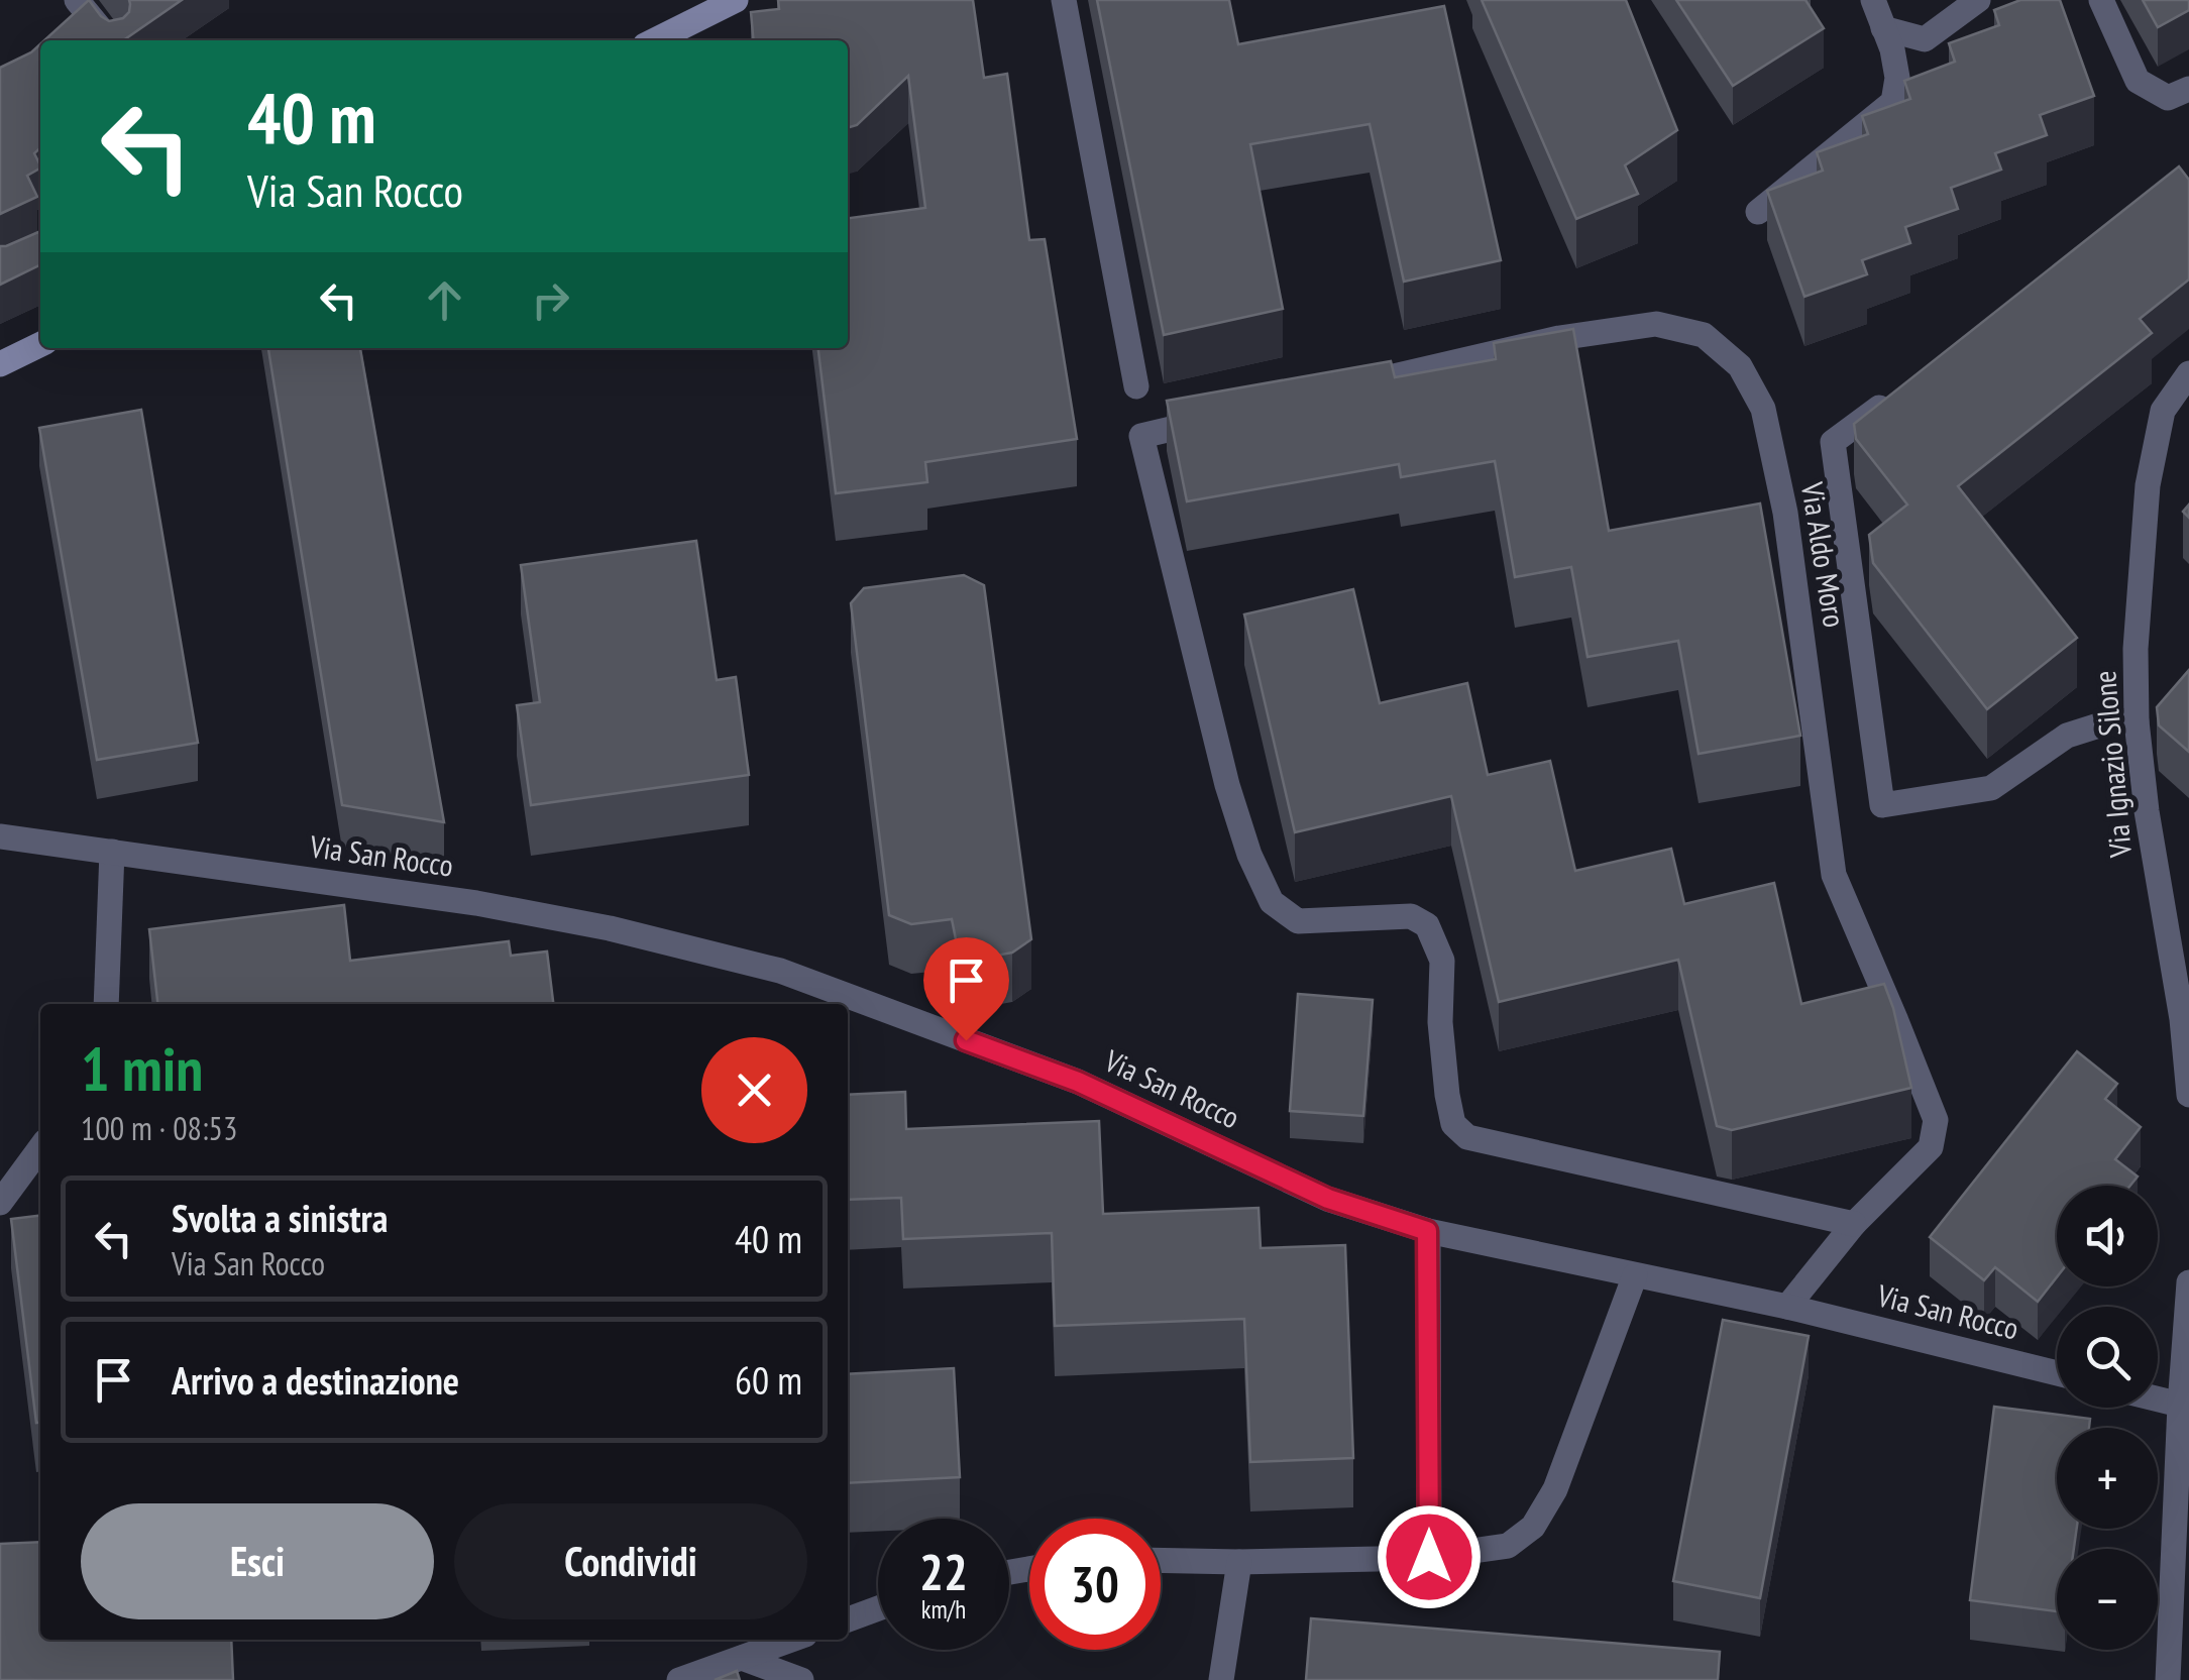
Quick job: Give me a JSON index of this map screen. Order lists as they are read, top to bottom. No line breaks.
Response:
{"streets":{"street":["Via Aldo Moro","Via Ignazio Silone","Via San Rocco"]},"crossings":[["Via Aldo Moro","Via San Rocco"]],"page":{"turn":["40 m","Via San Rocco"],"heading":["1 min","100 m · 08:53"],"list":[{"name":"Svolta a sinistra","note":"Via San Rocco","value":"40 m"},{"name":"Arrivo a destinazione","value":"60 m"}],"map_buttons":["+","−"],"buttons":["Esci","Condividi"],"speed":"22 km/h","limit":"30"}}
